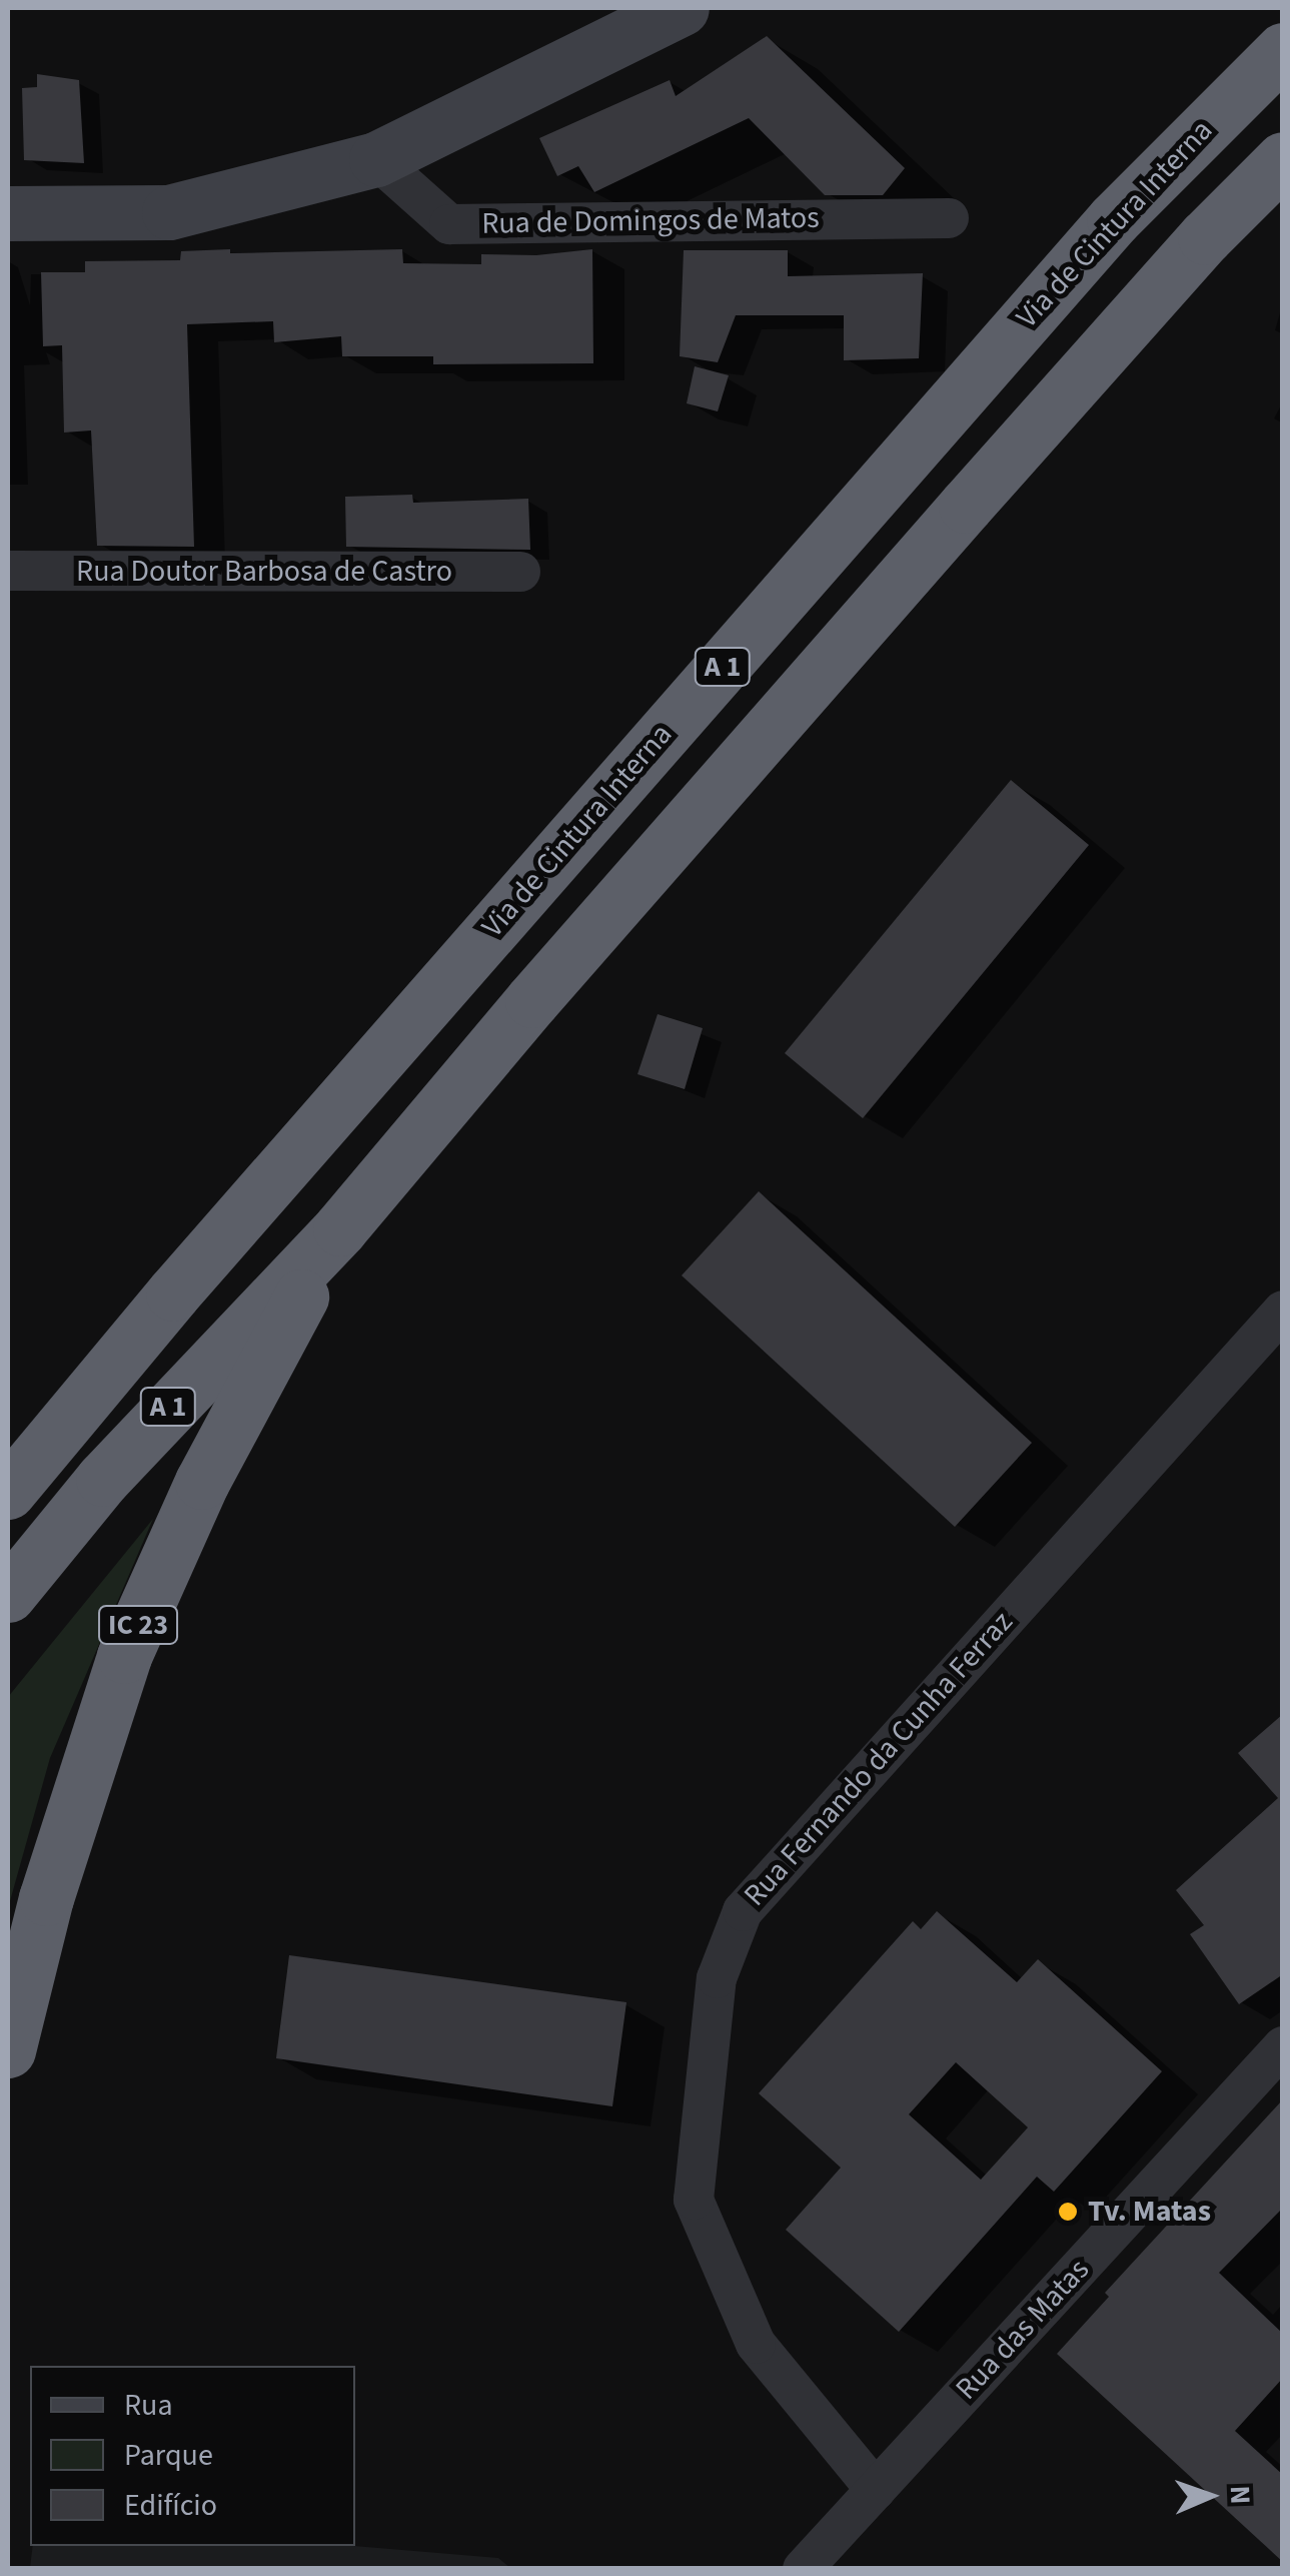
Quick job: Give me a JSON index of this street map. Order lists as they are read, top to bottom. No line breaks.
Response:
{"streets":{"highway":["Via de Cintura Interna","A 1","IC 23"],"street":["Rua de Domingos de Matos","Rua Doutor Barbosa de Castro","Rua Fernando da Cunha Ferraz","Rua das Matas"]},"crossings":[["A 1","IC 23"],["Rua Fernando da Cunha Ferraz","Rua das Matas"]],"places":["Tv. Matas"],"legend":["Rua","Parque","Edifício"],"north":"right"}
